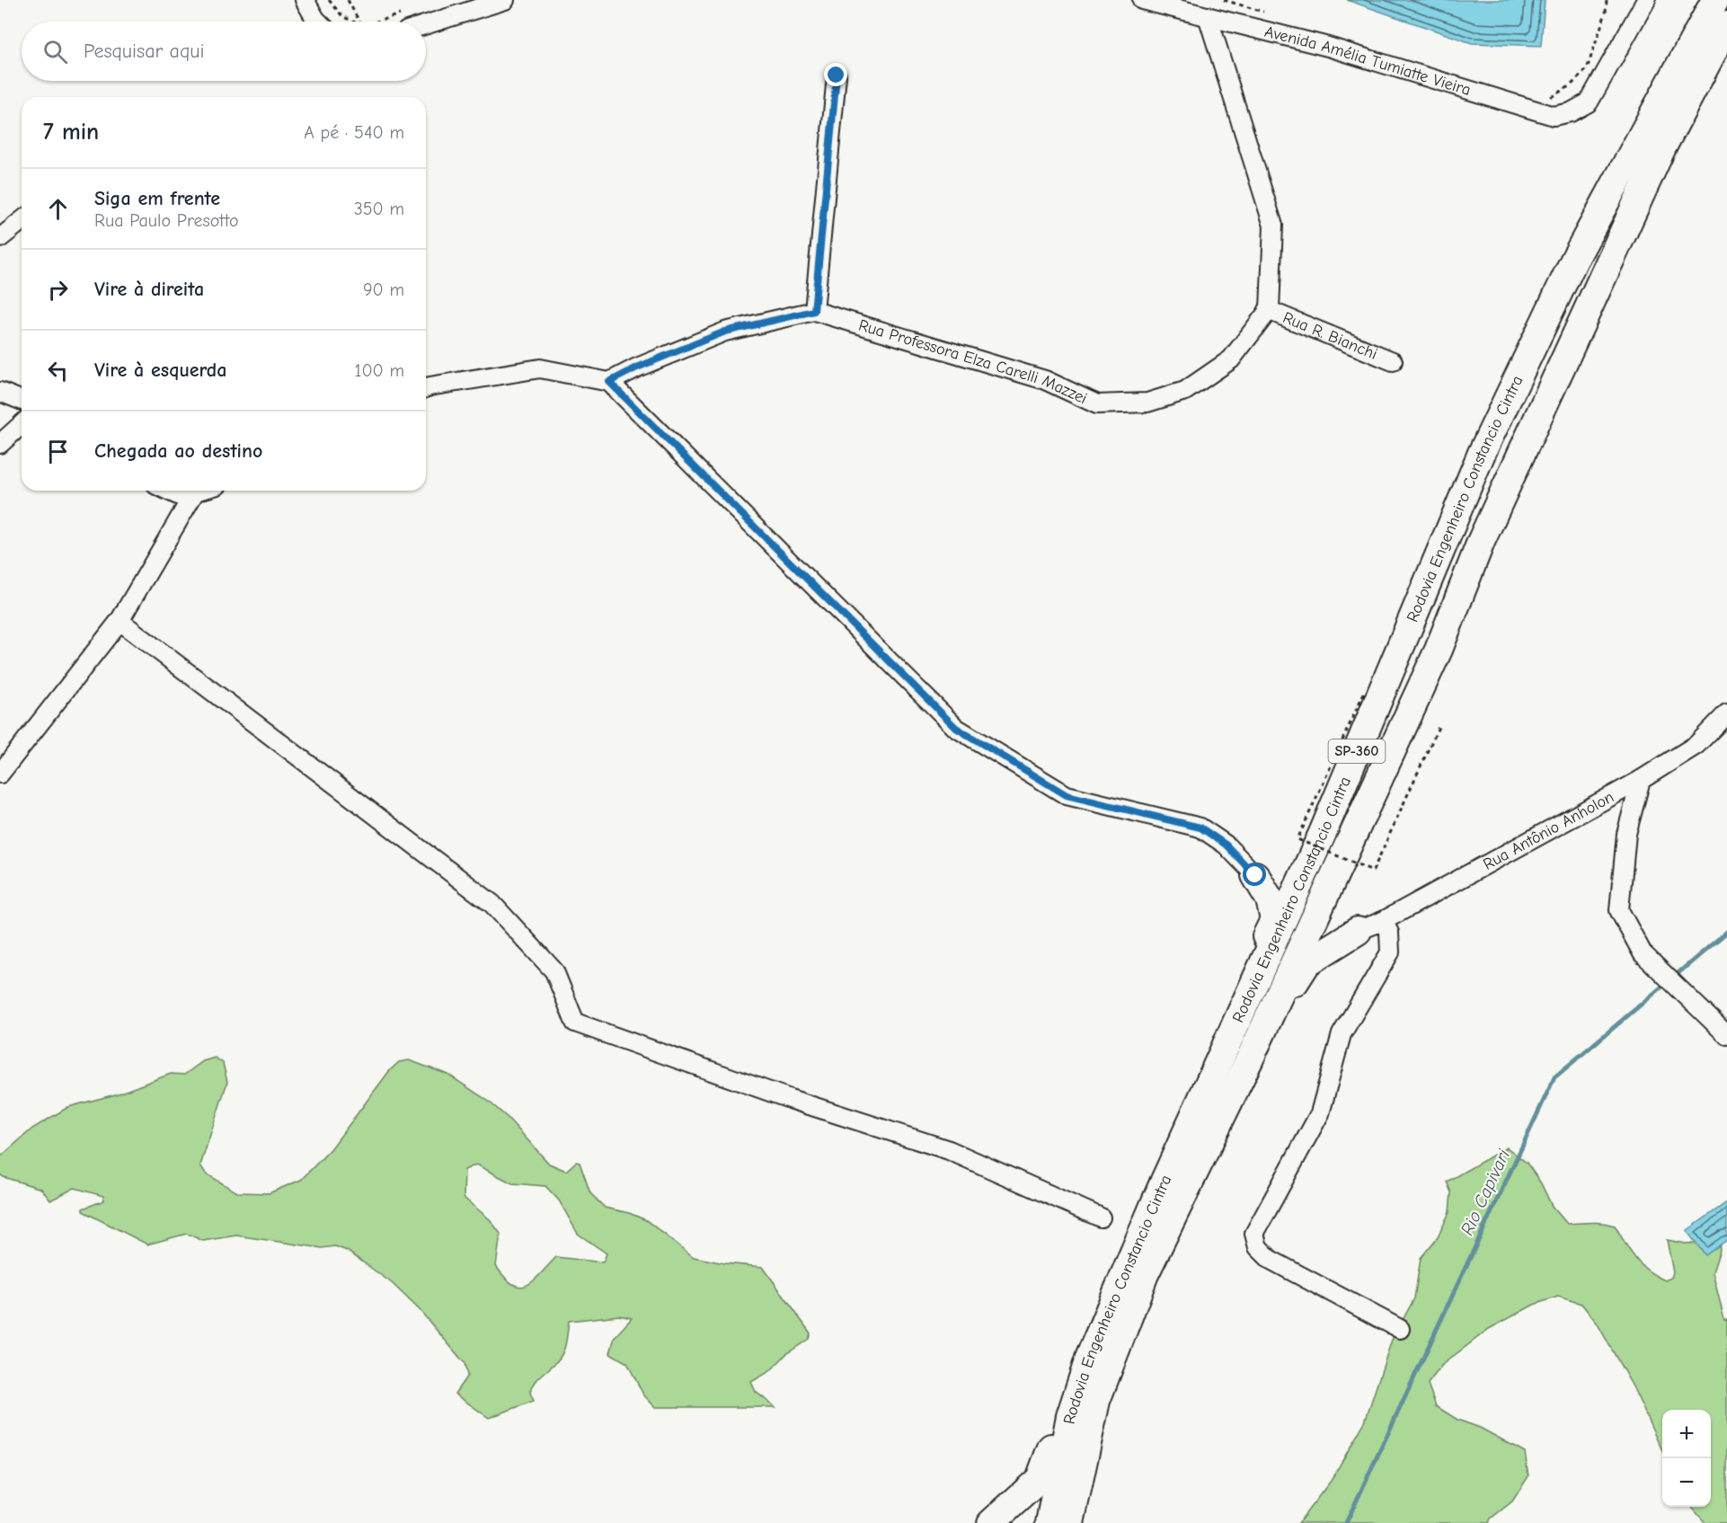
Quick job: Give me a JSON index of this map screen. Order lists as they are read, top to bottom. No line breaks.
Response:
{"streets":{"highway":["Rodovia Engenheiro Constancio Cintra","SP-360"],"street":["Avenida Amélia Tumiatte Vieira","Rua R. Bianchi","Rua Professora Elza Carelli Mazzei","Rua Antônio Anholon"]},"crossings":[["Rua R. Bianchi","Rua Professora Elza Carelli Mazzei"]],"water":["Rio Capivari"],"page":{"search":"Pesquisar aqui","heading":["7 min","A pé · 540 m"],"list":[["Siga em frente","Rua Paulo Presotto","350 m"],["Vire à direita","90 m"],["Vire à esquerda","100 m"],"Chegada ao destino"],"map_buttons":["+","−"]}}
